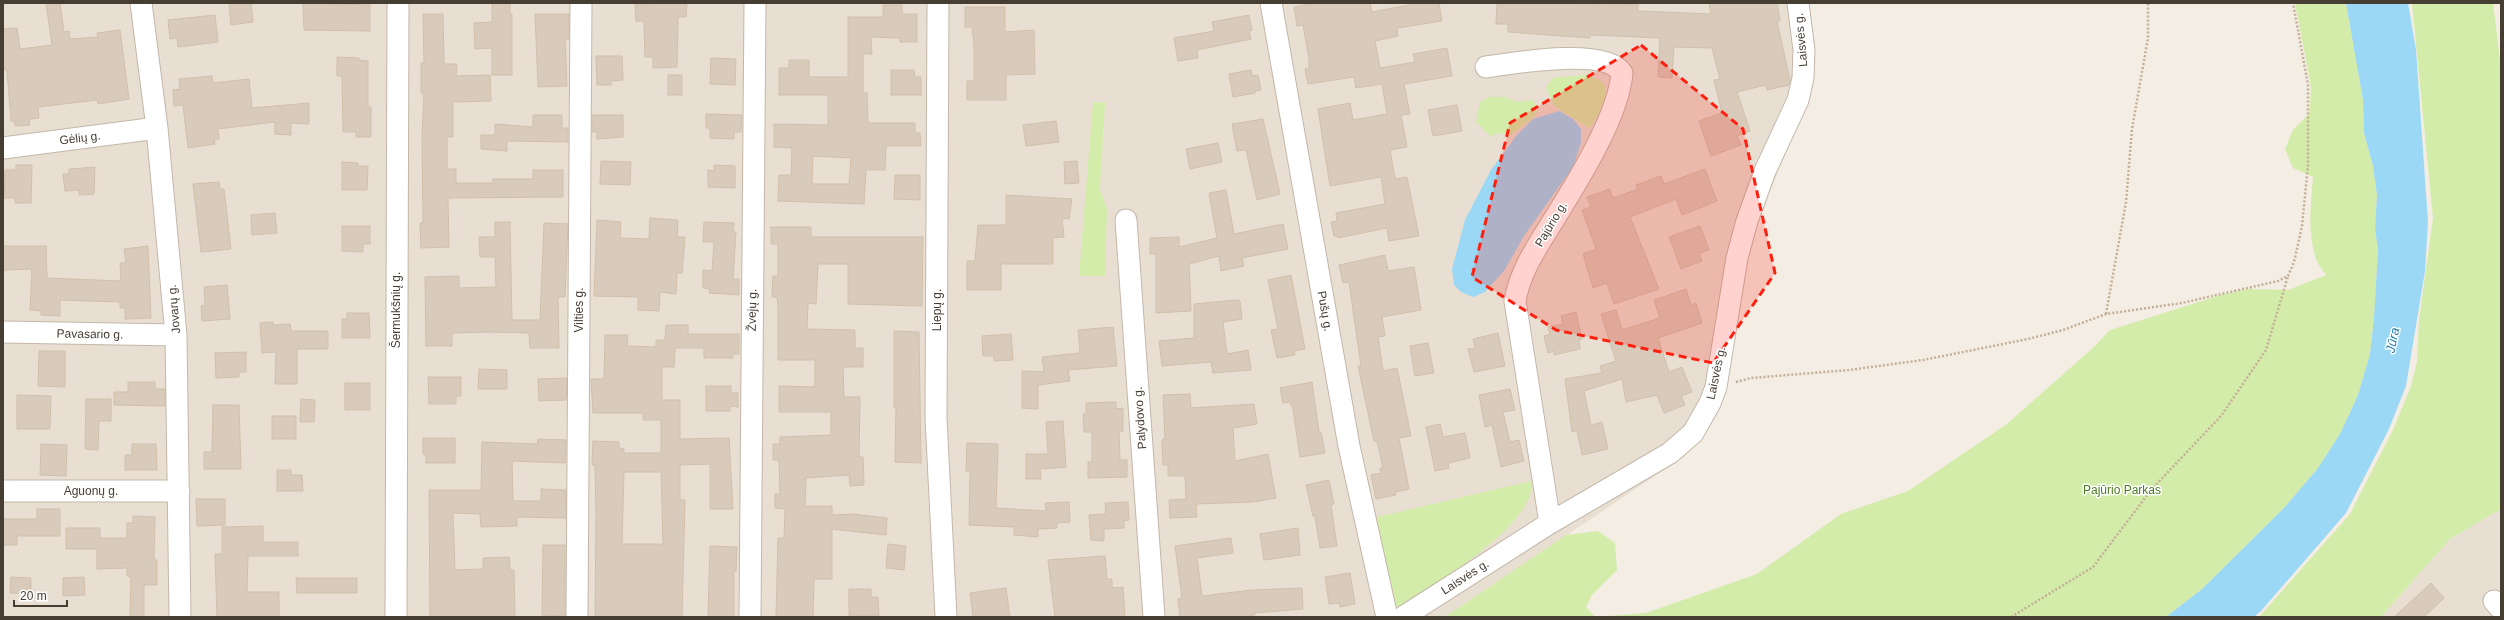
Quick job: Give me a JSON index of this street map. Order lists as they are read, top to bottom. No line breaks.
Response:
{"streets":{"street":["Laisvės g.","Gėlių g.","Pajūrio g.","Jovarų g.","Šermukšnių g.","Vilties g.","Žvejų g.","Liepų g.","Pušų g.","Pavasario g.","Palydovo g.","Aguonų g."]},"crossings":[["Laisvės g.","Pajūrio g."],["Gėlių g.","Jovarų g."],["Jovarų g.","Pavasario g."],["Jovarų g.","Aguonų g."]],"water":["Jūra"],"parks":["Pajūrio Parkas"],"scale_bar":"20 m"}
